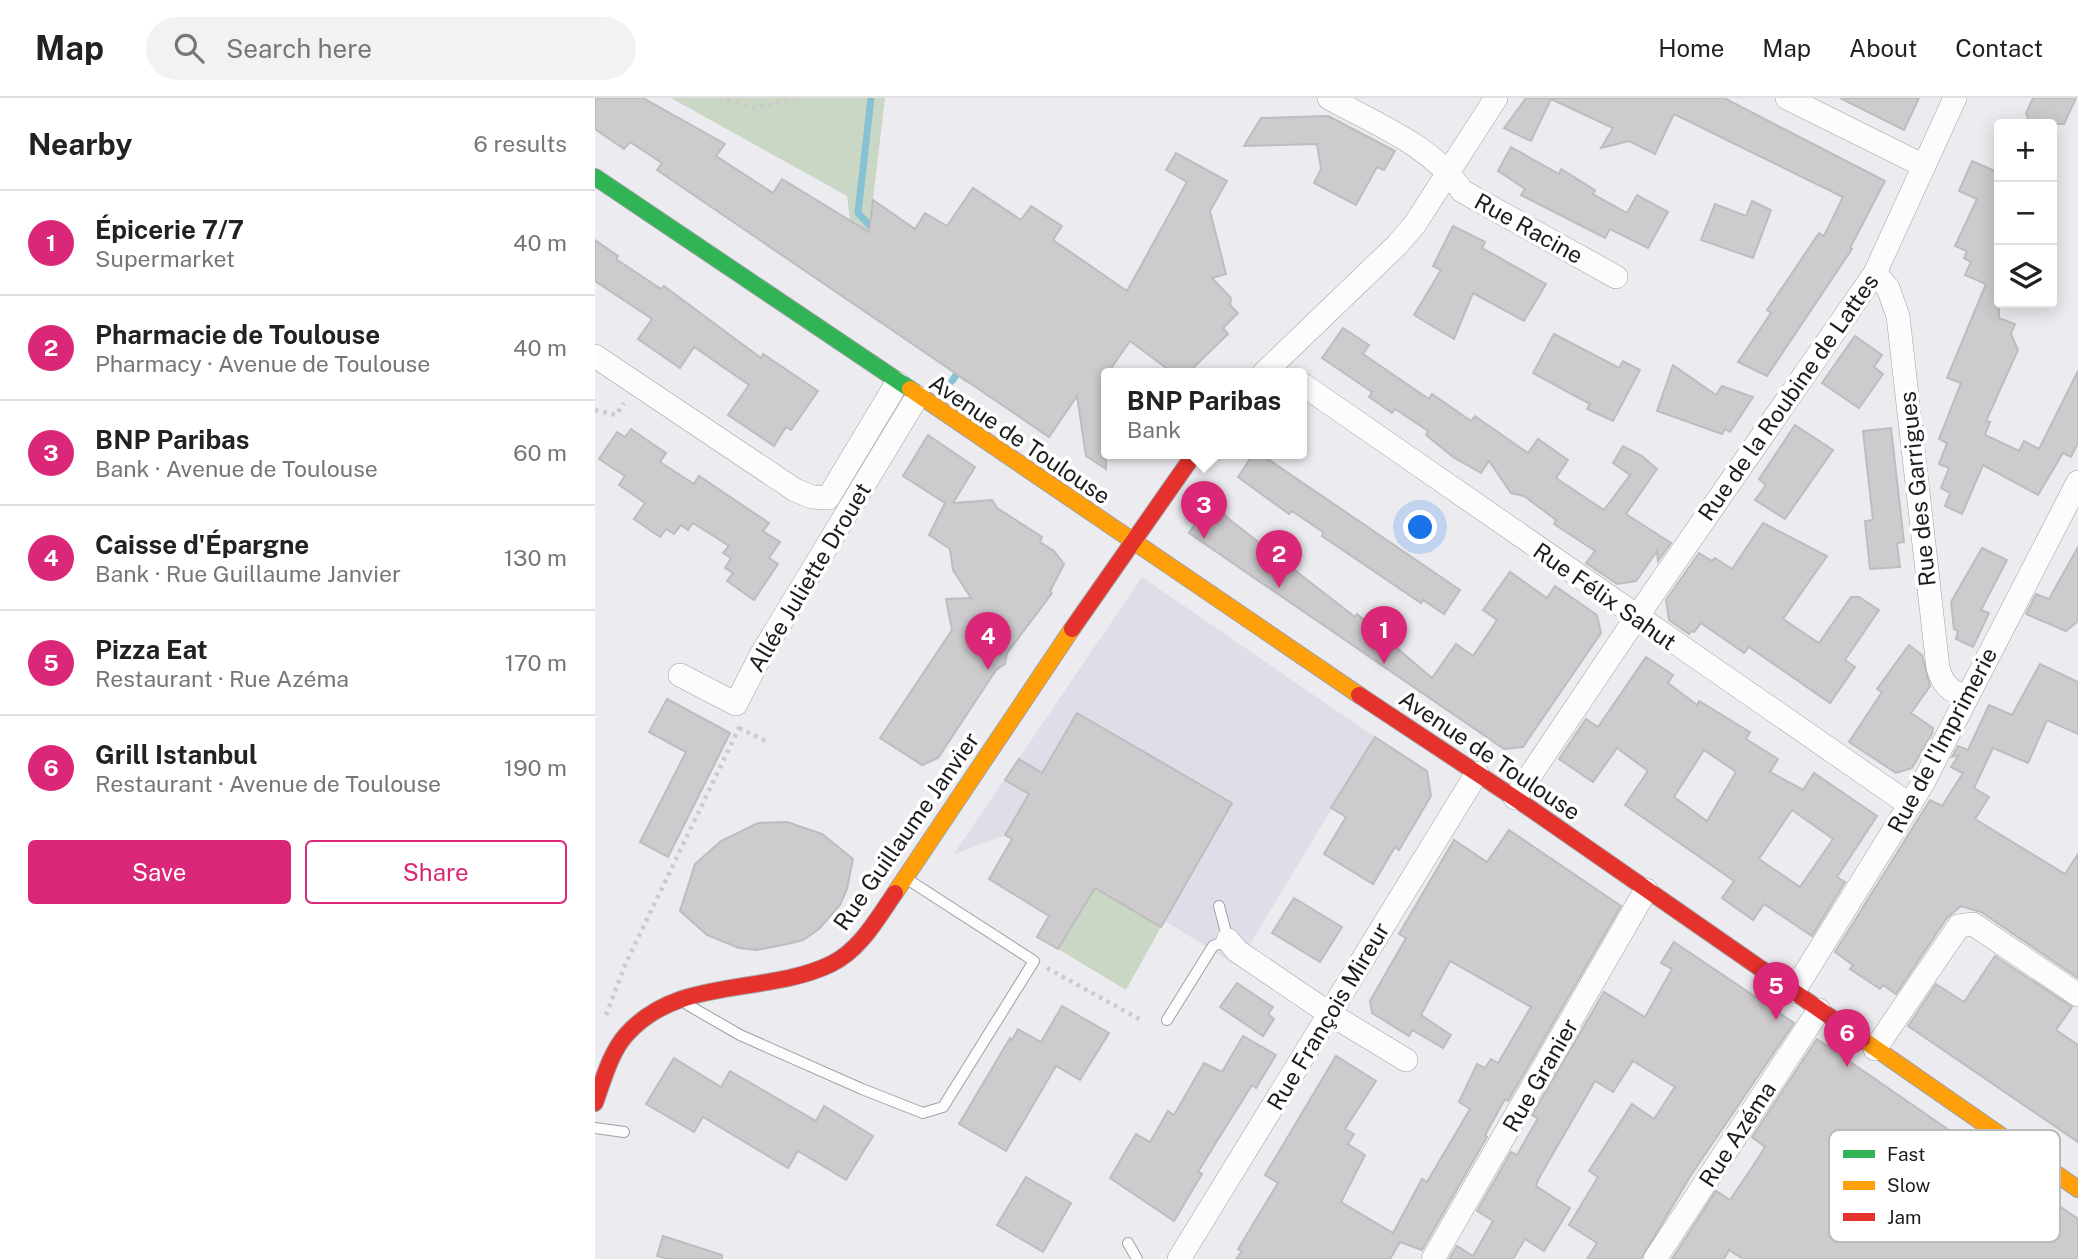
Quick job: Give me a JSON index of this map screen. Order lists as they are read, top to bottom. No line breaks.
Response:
{"streets":{"main road":["Avenue de Toulouse","Rue Guillaume Janvier"],"street":["Rue Racine","Rue de la Roubine de Lattes","Rue des Garrigues","Allée Juliette Drouet","Rue Félix Sahut","Rue de l'Imprimerie","Rue François Mireur","Rue Granier","Rue Azéma"]},"crossings":[["Rue de la Roubine de Lattes","Avenue de Toulouse"],["Rue de la Roubine de Lattes","Rue des Garrigues"],["Rue de la Roubine de Lattes","Rue Félix Sahut"],["Avenue de Toulouse","Allée Juliette Drouet"],["Avenue de Toulouse","Rue de l'Imprimerie"],["Avenue de Toulouse","Rue Guillaume Janvier"],["Avenue de Toulouse","Rue François Mireur"],["Avenue de Toulouse","Rue Granier"],["Avenue de Toulouse","Rue Azéma"],["Rue des Garrigues","Rue de l'Imprimerie"],["Rue Félix Sahut","Rue de l'Imprimerie"]],"legend":["Fast","Slow","Jam"],"page":{"header":"Map","search":"Search here","nav":["Home","Map","About","Contact"],"heading":["Nearby","6 results"],"map_buttons":["+","−"],"list":[{"mark":"1","name":"Épicerie 7/7","note":"Supermarket","value":"40 m"},{"mark":"2","name":"Pharmacie de Toulouse","note":"Pharmacy · Avenue de Toulouse","value":"40 m"},{"mark":"3","name":"BNP Paribas","note":"Bank · Avenue de Toulouse","value":"60 m"},{"mark":"4","name":"Caisse d'Épargne","note":"Bank · Rue Guillaume Janvier","value":"130 m"},{"mark":"5","name":"Pizza Eat","note":"Restaurant · Rue Azéma","value":"170 m"},{"mark":"6","name":"Grill Istanbul","note":"Restaurant · Avenue de Toulouse","value":"190 m"}],"popup":["BNP Paribas","Bank"],"pins":["3","2","1","4","5","6"],"buttons":["Save","Share"]}}
